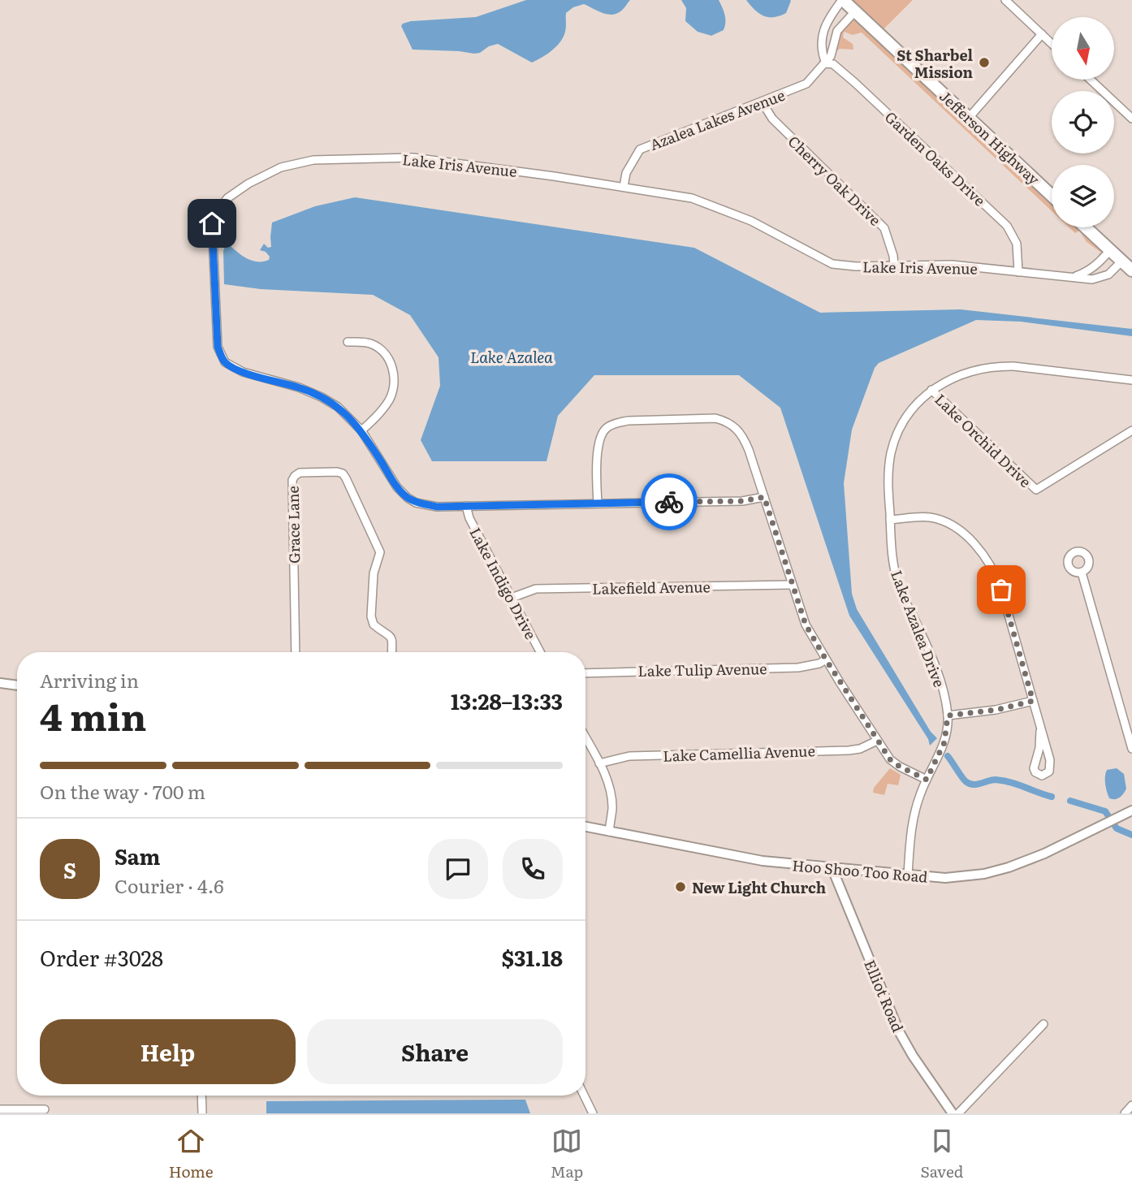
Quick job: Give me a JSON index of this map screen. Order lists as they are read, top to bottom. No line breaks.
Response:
{"streets":{"main road":["Jefferson Highway"],"street":["Azalea Lakes Avenue","Garden Oaks Drive","Lake Iris Avenue","Cherry Oak Drive","Lake Orchid Drive","Grace Lane","Lake Indigo Drive","Lakefield Avenue","Lake Azalea Drive","Lake Tulip Avenue","Lake Camellia Avenue","Hoo Shoo Too Road","Elliot Road"]},"crossings":[["Azalea Lakes Avenue","Jefferson Highway"],["Azalea Lakes Avenue","Garden Oaks Drive"],["Azalea Lakes Avenue","Lake Iris Avenue"],["Azalea Lakes Avenue","Cherry Oak Drive"],["Garden Oaks Drive","Lake Iris Avenue"],["Lake Iris Avenue","Cherry Oak Drive"],["Lake Iris Avenue","Lake Indigo Drive"],["Lake Orchid Drive","Lake Azalea Drive"],["Lake Indigo Drive","Lakefield Avenue"],["Lake Azalea Drive","Hoo Shoo Too Road"],["Hoo Shoo Too Road","Elliot Road"]],"water":["Lake Azalea"],"places":["St Sharbel Mission","New Light Church"],"north":"bottom","page":{"heading":["4 min","Arriving in","13:28–13:33"],"panel":["Sam","Courier · 4.6","Order #3028","$31.18"],"bar":"On the way · 700 m","round":"S","buttons":["Help","Share"],"tabs":["Home","Map","Saved"]}}
